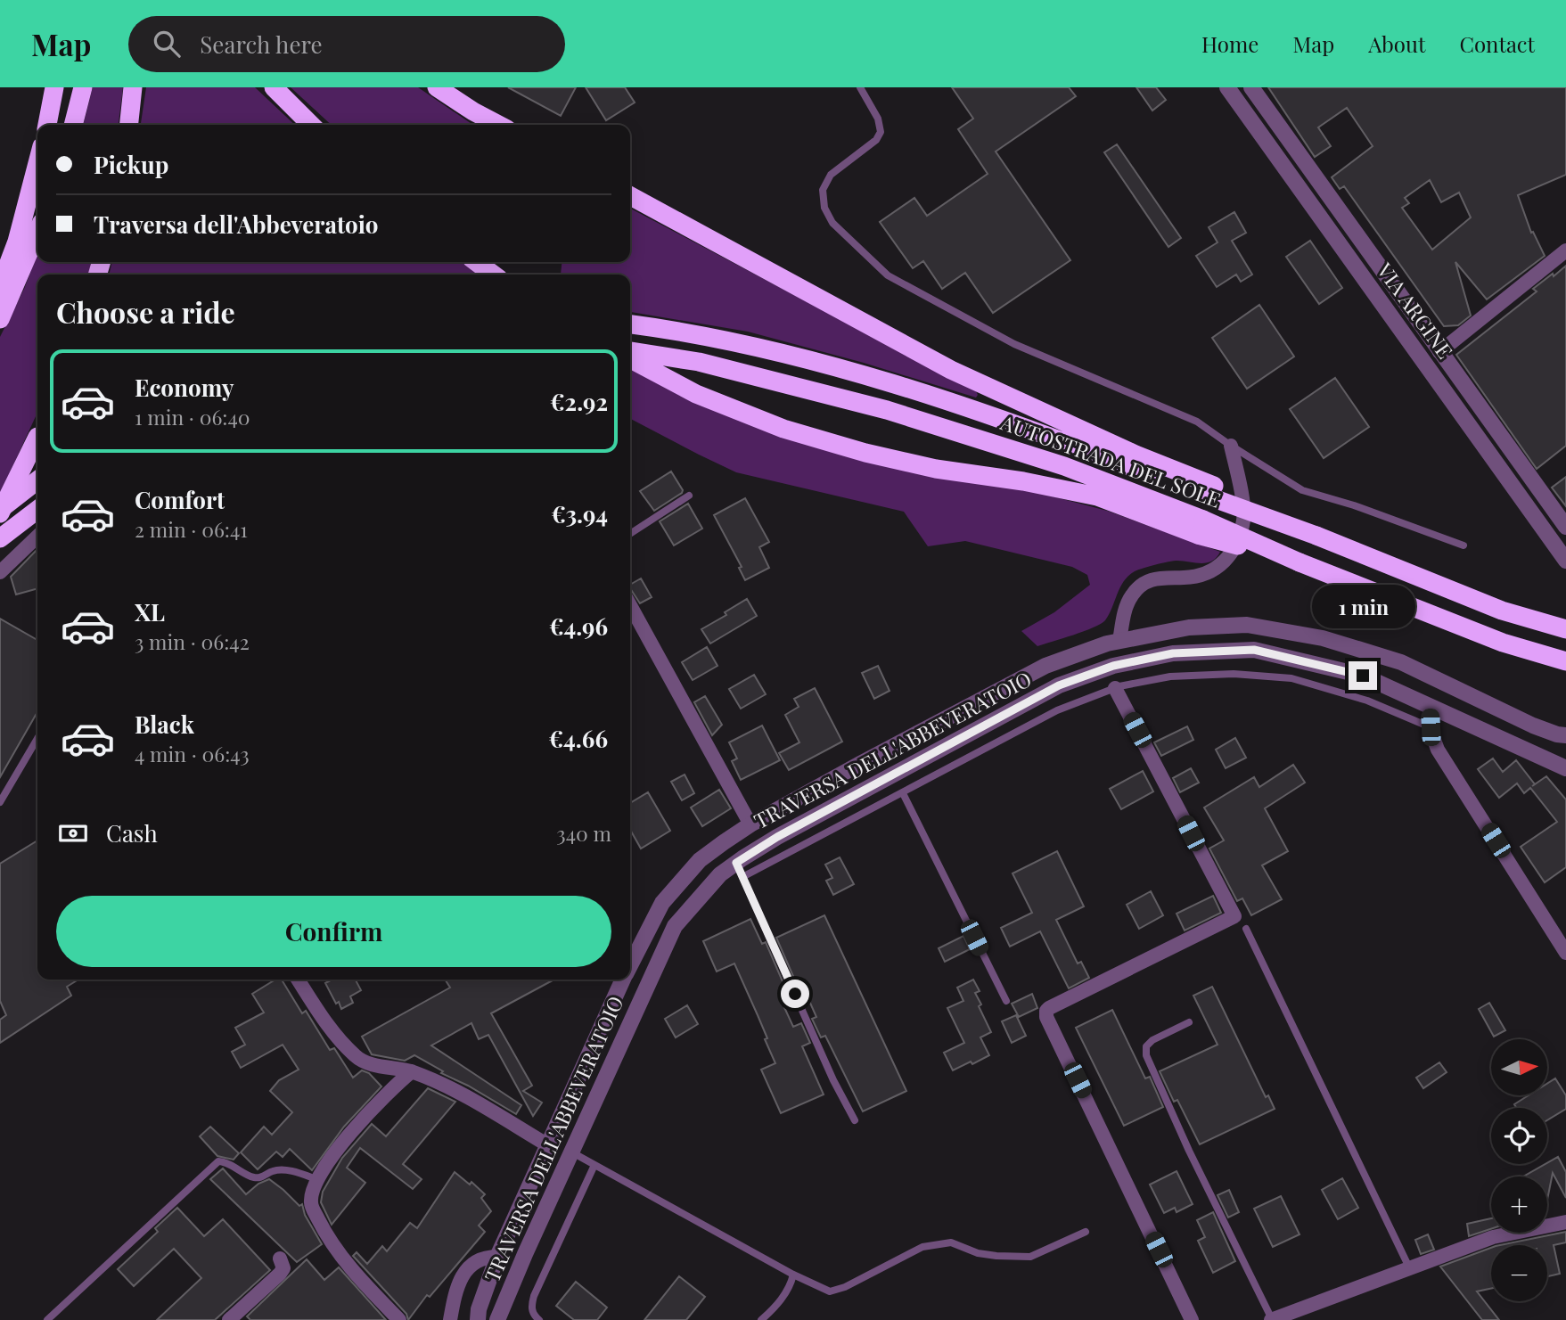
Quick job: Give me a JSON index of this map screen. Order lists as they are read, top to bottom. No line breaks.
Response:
{"streets":{"highway":["AUTOSTRADA DEL SOLE"],"street":["VIA ARGINE","TRAVERSA DELL'ABBEVERATOIO"]},"north":"right","page":{"header":"Map","search":"Search here","nav":["Home","Map","About","Contact"],"banner":["Pickup","Traversa dell'Abbeveratoio"],"heading":"Choose a ride","list":[{"name":"Economy","note":"1 min · 06:40","value":"€2.92"},{"name":"Comfort","note":"2 min · 06:41","value":"€3.94"},{"name":"XL","note":"3 min · 06:42","value":"€4.96"},{"name":"Black","note":"4 min · 06:43","value":"€4.66"}],"bubble":"1 min","pay":["Cash","340 m"],"buttons":"Confirm","map_buttons":["+","−"]}}
